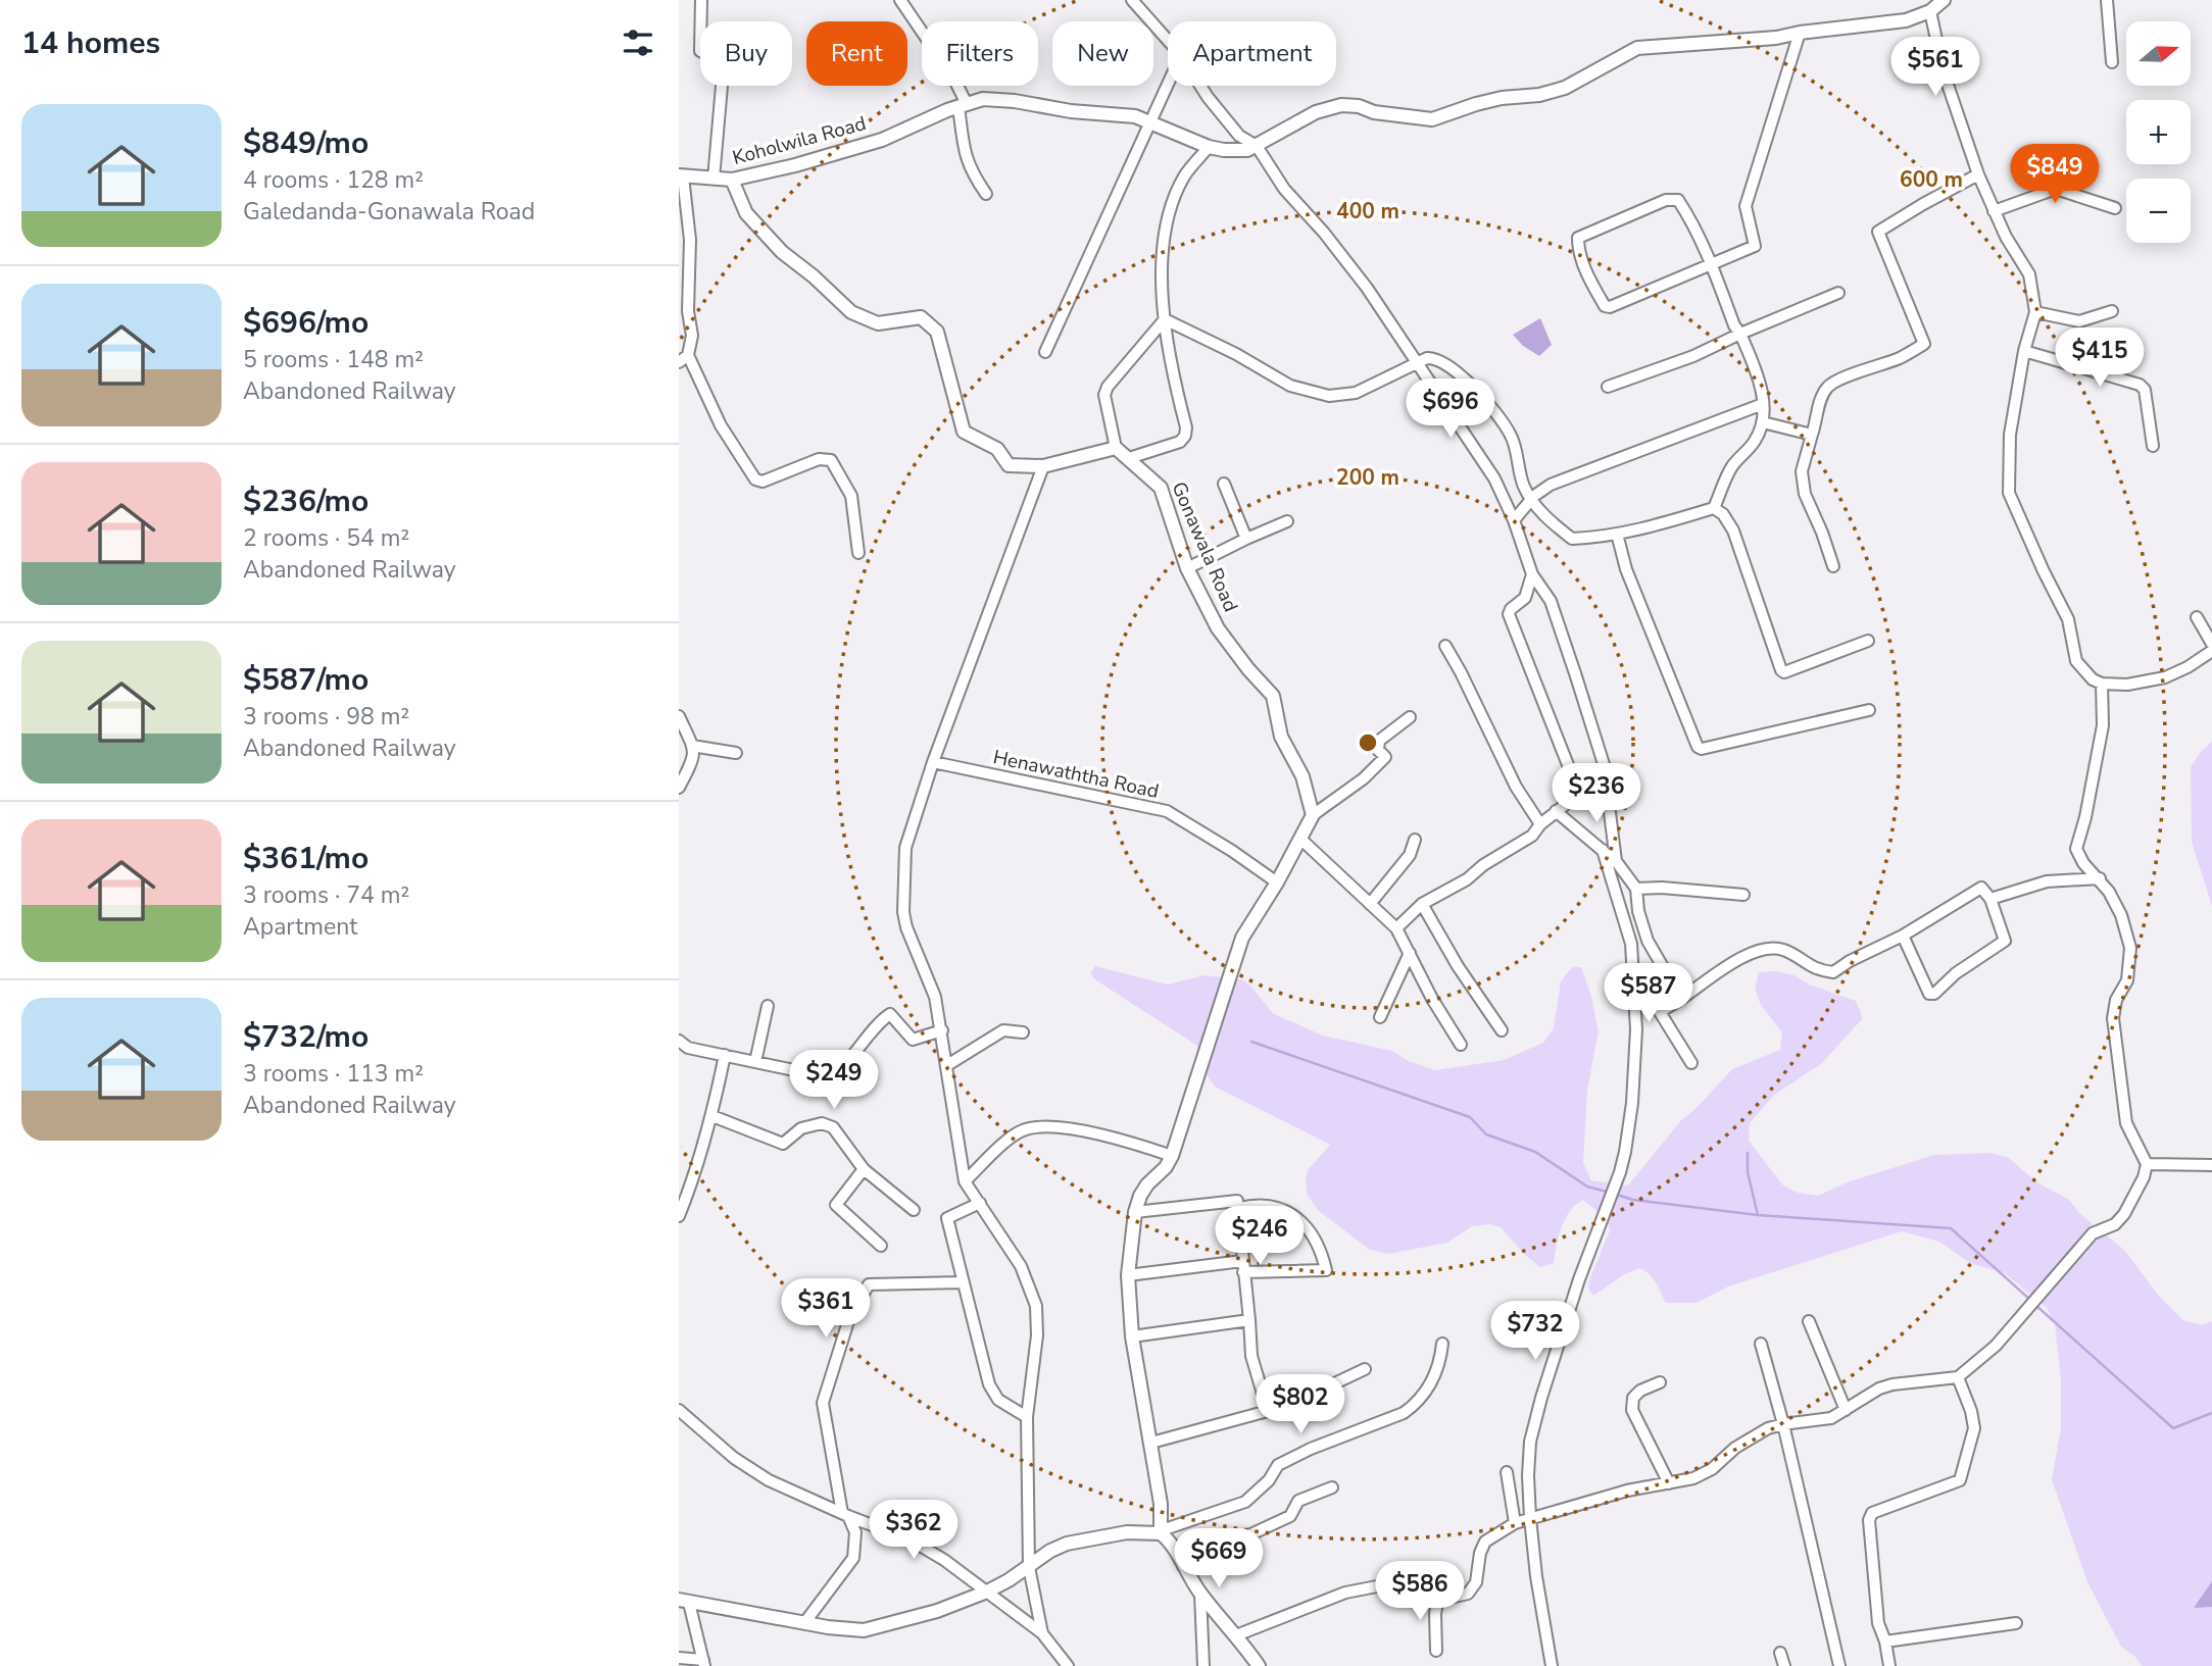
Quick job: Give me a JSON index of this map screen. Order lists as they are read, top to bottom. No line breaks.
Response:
{"streets":{"street":["Koholwila Road","Gonawala Road","Henawaththa Road"]},"north":"right","page":{"heading":"14 homes","map_buttons":["+","−"],"chip":["Buy","Rent","Filters","New","Apartment"],"price":["$561","$849","$415","$696","$236","$587","$249","$246","$361","$732","$802","$362","$669","$586"],"list":[{"name":"$849/mo","note":"4 rooms · 128 m² · Galedanda-Gonawala Road"},{"name":"$696/mo","note":"5 rooms · 148 m² · Abandoned Railway"},{"name":"$236/mo","note":"2 rooms · 54 m² · Abandoned Railway"},{"name":"$587/mo","note":"3 rooms · 98 m² · Abandoned Railway"},{"name":"$361/mo","note":"3 rooms · 74 m² · Apartment"},{"name":"$732/mo","note":"3 rooms · 113 m² · Abandoned Railway"}]},"rings":["600 m","400 m","200 m"]}
